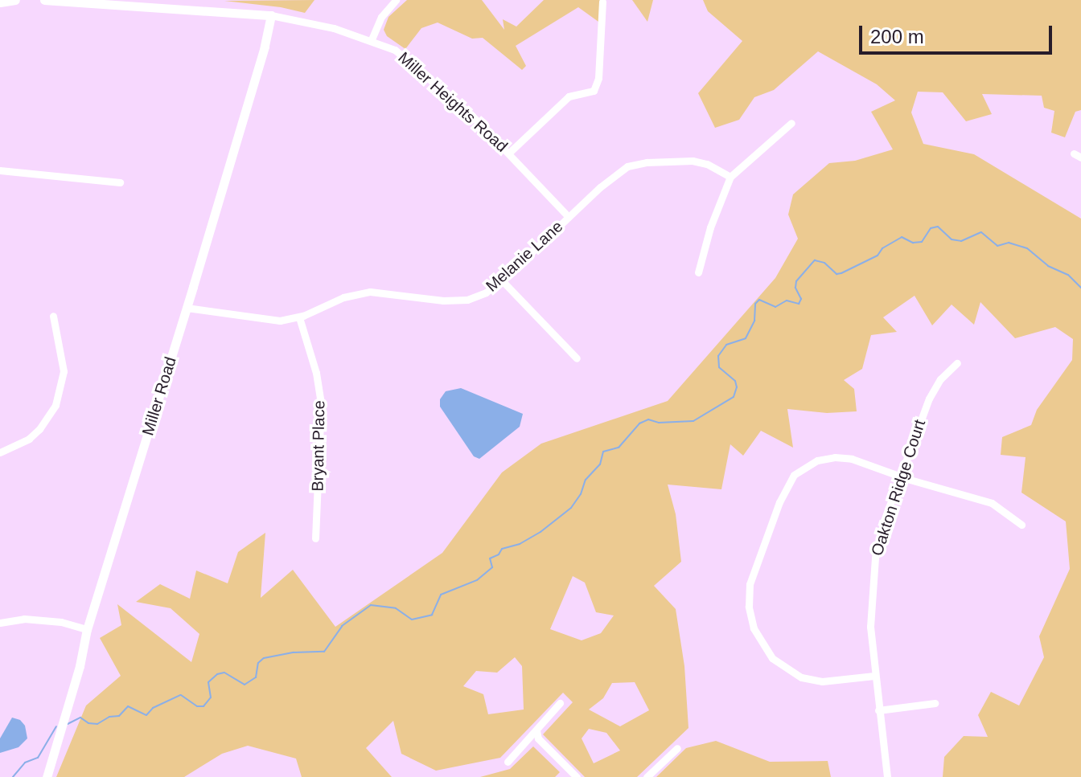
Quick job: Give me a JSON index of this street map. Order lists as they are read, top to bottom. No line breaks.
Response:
{"streets":{"street":["Miller Heights Road","Melanie Lane","Miller Road","Bryant Place","Oakton Ridge Court"]},"crossings":[["Miller Heights Road","Melanie Lane"],["Miller Heights Road","Miller Road"],["Melanie Lane","Miller Road"],["Melanie Lane","Bryant Place"]],"scale_bar":"200 m"}
